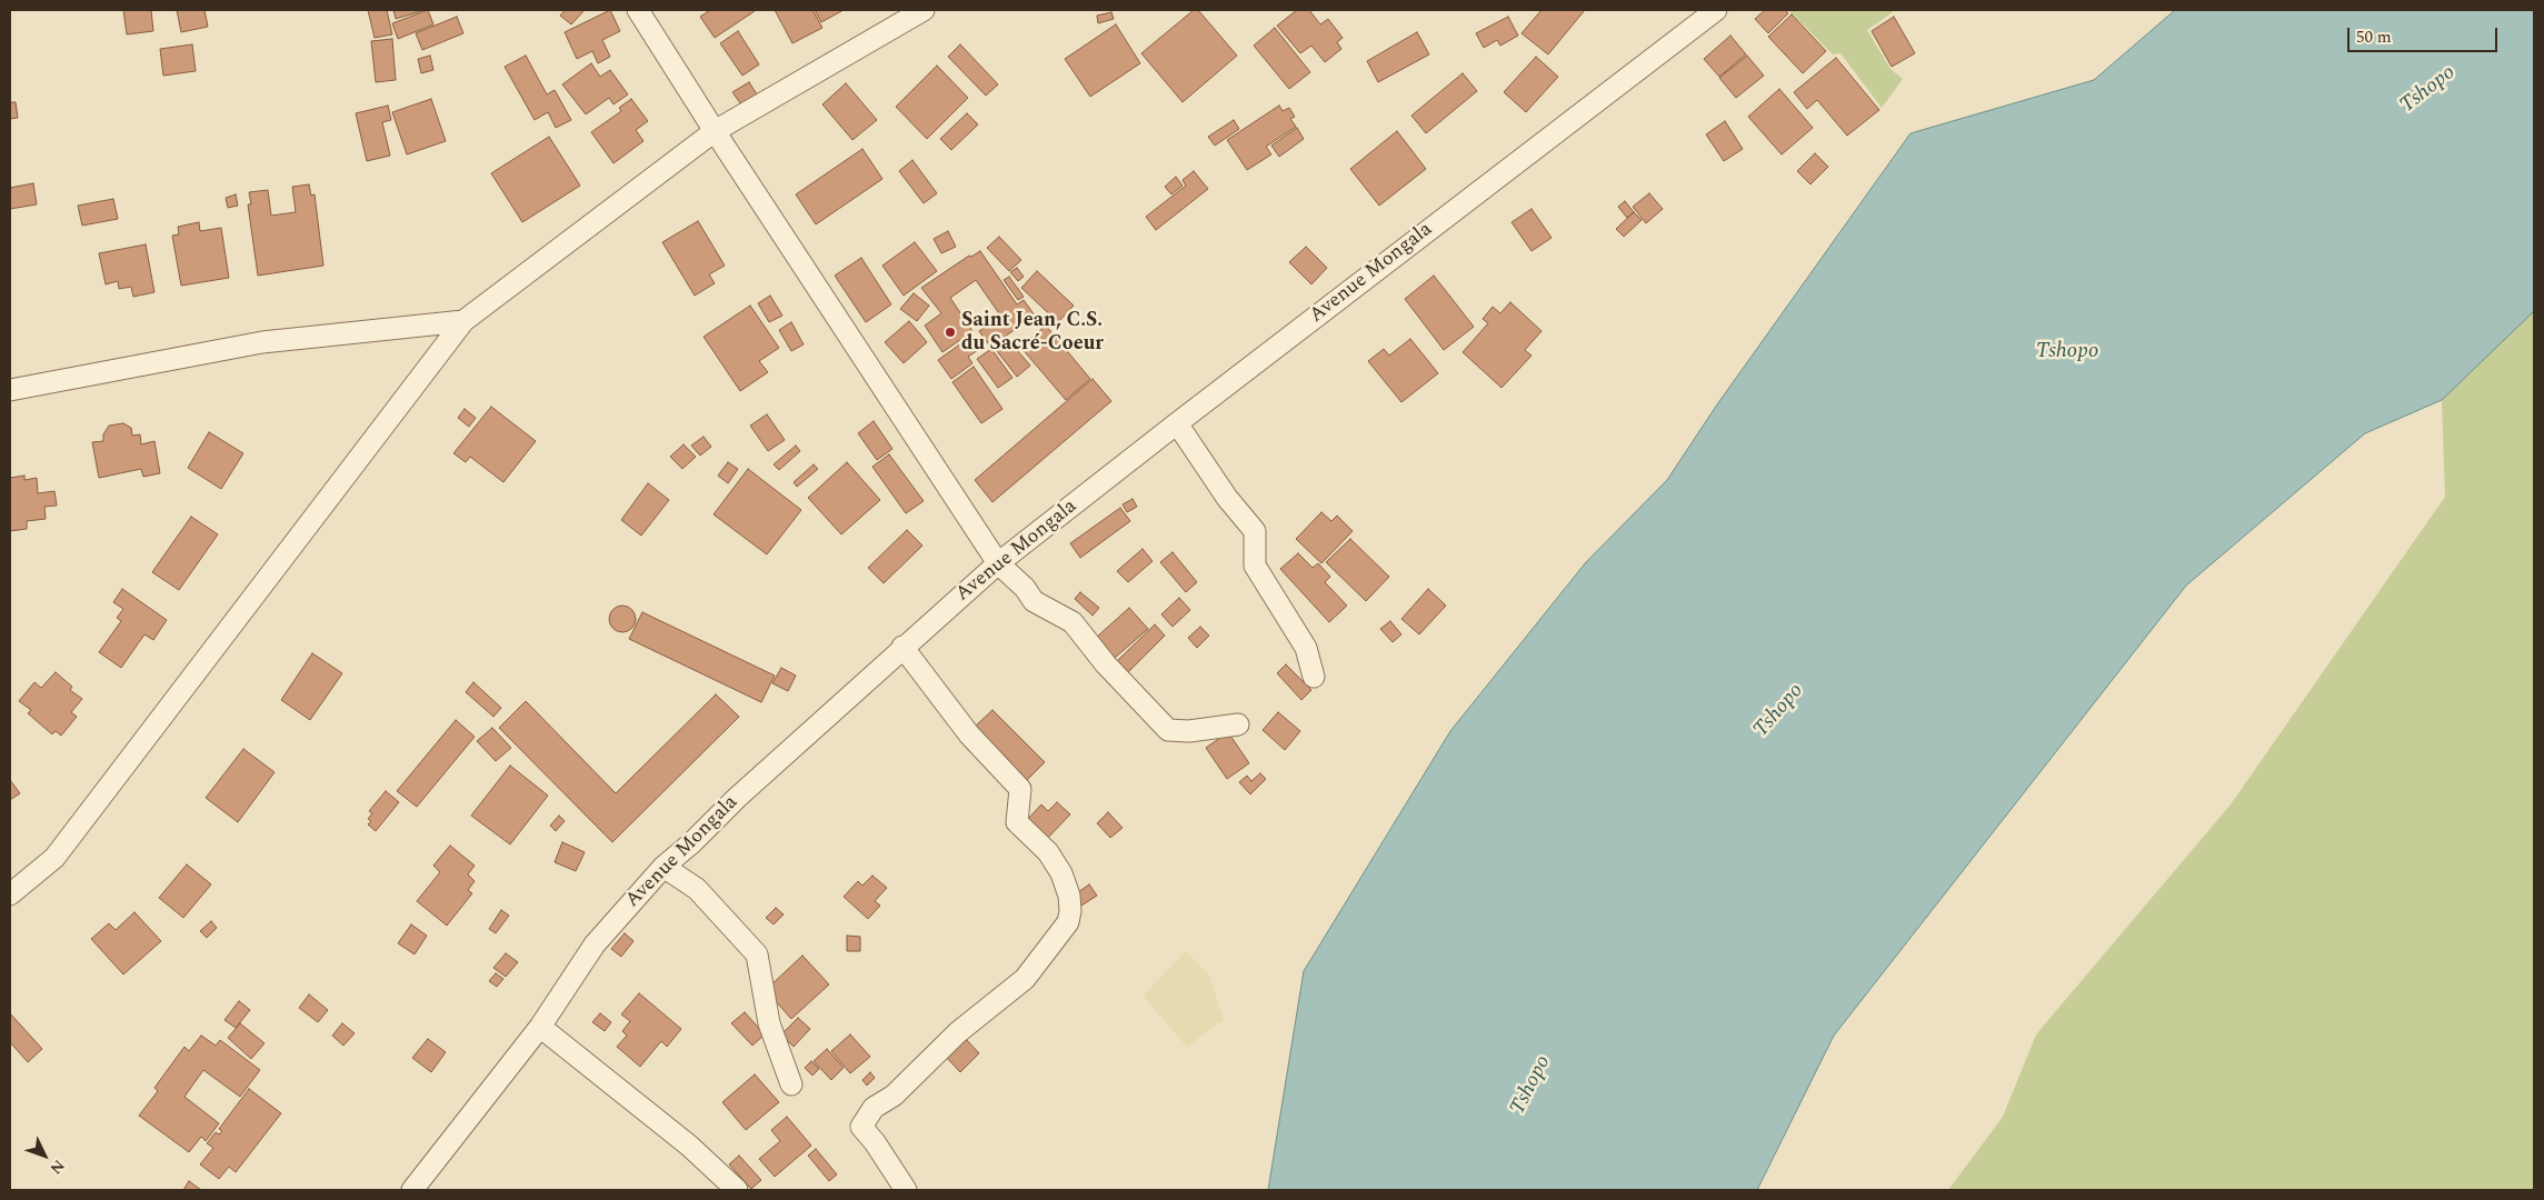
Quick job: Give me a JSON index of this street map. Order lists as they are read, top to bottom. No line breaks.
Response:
{"streets":{"street":["Avenue Mongala"]},"water":["Tshopo"],"places":["Saint Jean, C.S. du Sacré-Coeur"],"scale_bar":"50 m","north":"bottom right"}
